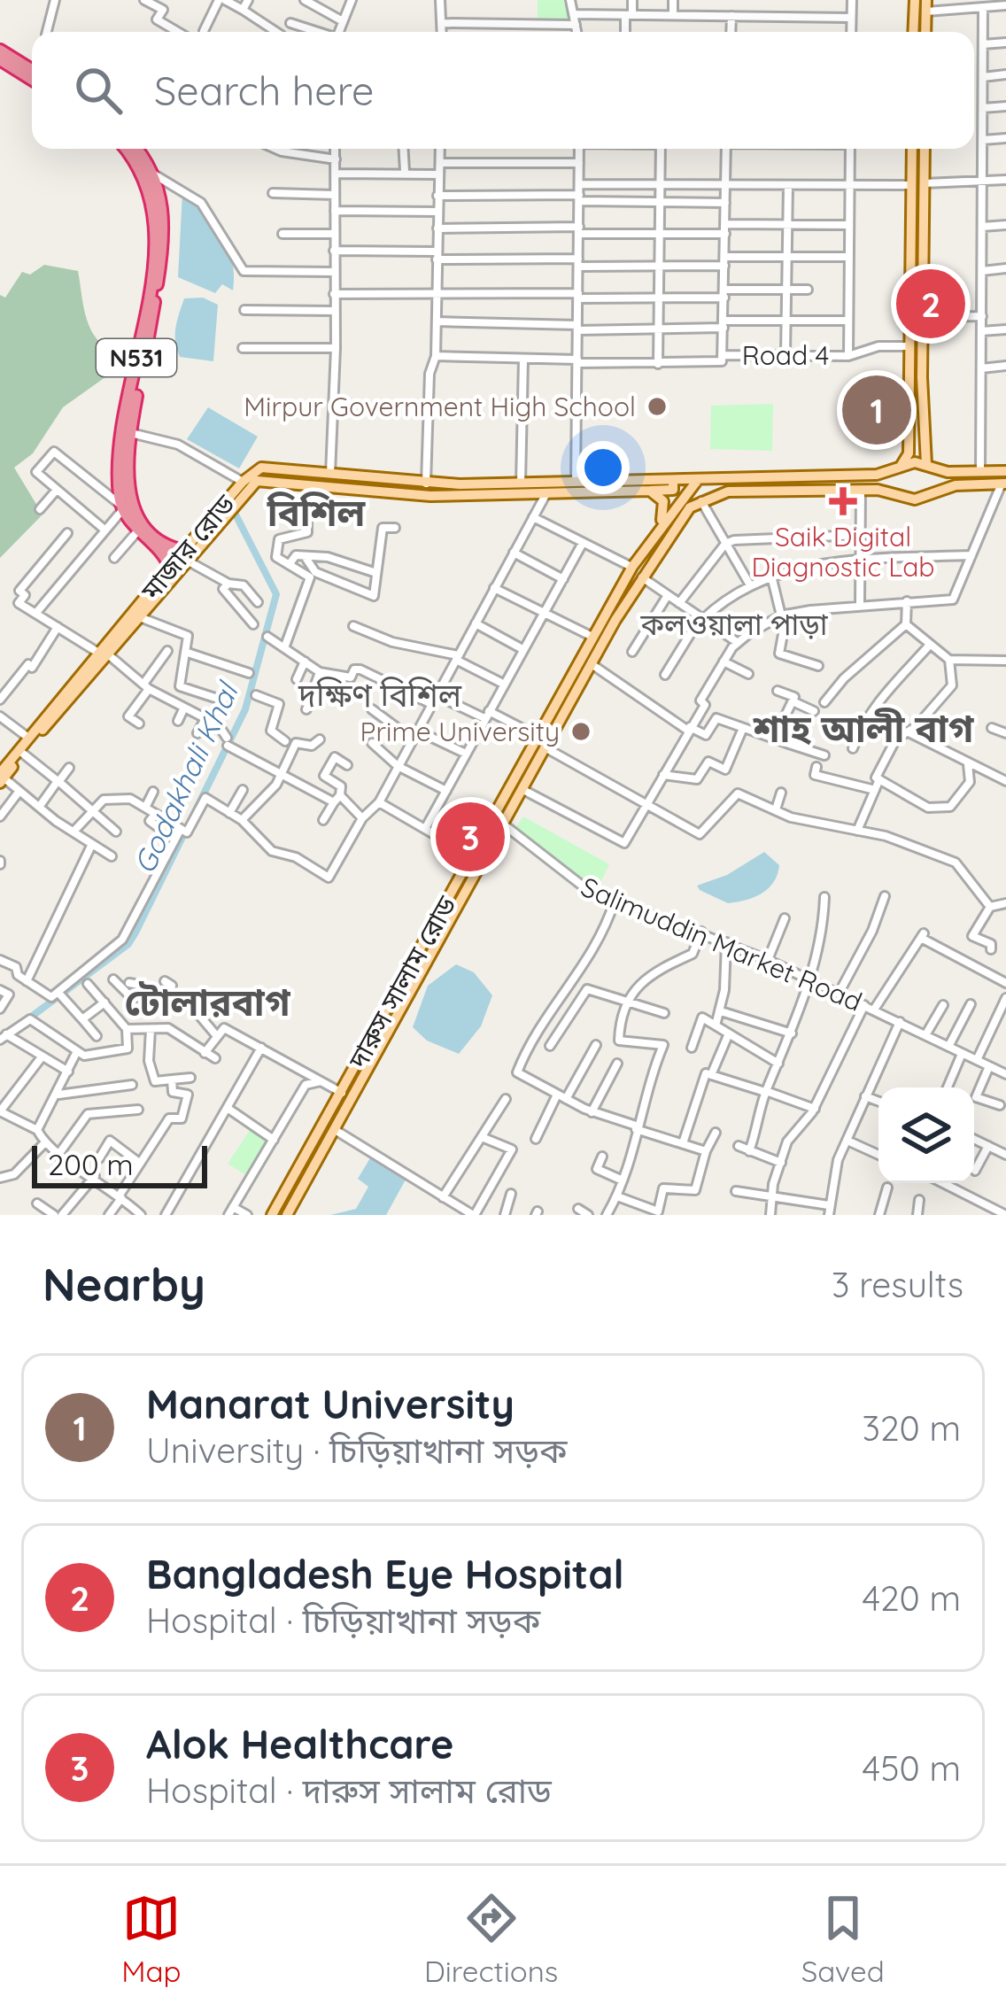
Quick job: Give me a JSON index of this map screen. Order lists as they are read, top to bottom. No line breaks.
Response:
{"streets":{"highway":["N531"],"main road":["মাজার রোড","দারুস সালাম রোড"],"street":["Road 4","Salimuddin Market Road"]},"crossings":[["Salimuddin Market Road","দারুস সালাম রোড"]],"districts":["বিশিল","কলওয়ালা পাড়া","দক্ষিণ বিশিল","শাহ আলী বাগ","টোলারবাগ"],"water":["Godakhali Khal"],"places":{"other":["Mirpur Government High School","Prime University"],"health":["Saik Digital Diagnostic Lab"]},"scale_bar":"200 m","page":{"search":"Search here","pins":["2","1","3"],"scale":"200 m","heading":["Nearby","3 results"],"list":[{"mark":"1","name":"Manarat University","note":"University · চিড়িয়াখানা সড়ক","value":"320 m"},{"mark":"2","name":"Bangladesh Eye Hospital","note":"Hospital · চিড়িয়াখানা সড়ক","value":"420 m"},{"mark":"3","name":"Alok Healthcare","note":"Hospital · দারুস সালাম রোড","value":"450 m"}],"nav":["Map","Directions","Saved"]}}
